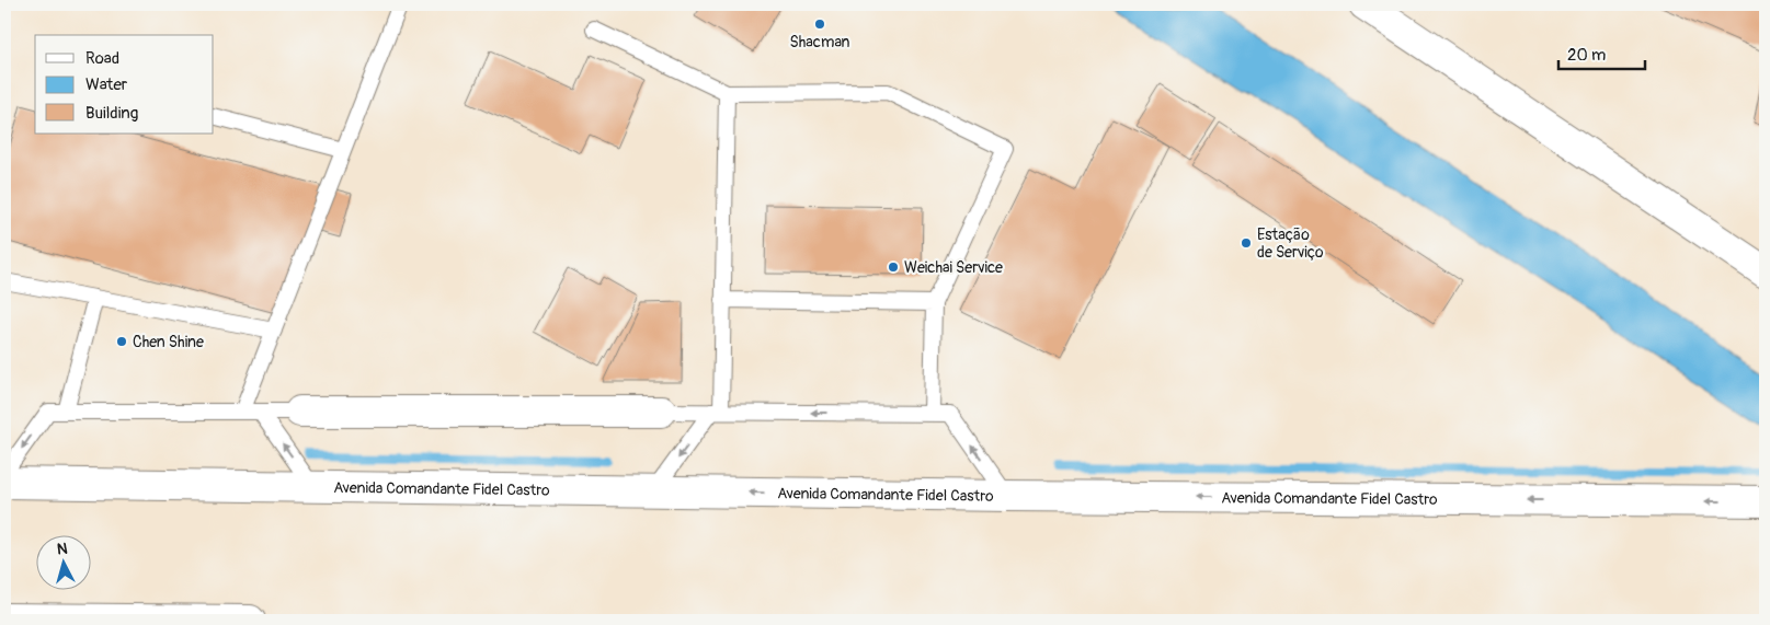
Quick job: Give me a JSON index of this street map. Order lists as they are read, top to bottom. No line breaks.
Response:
{"streets":{"main road":["Avenida Comandante Fidel Castro"]},"one_way":["Avenida Comandante Fidel Castro"],"places":["Shacman","Estação de Serviço","Weichai Service","Chen Shine"],"legend":["Road","Water","Building"],"scale_bar":"20 m","north":"top"}
